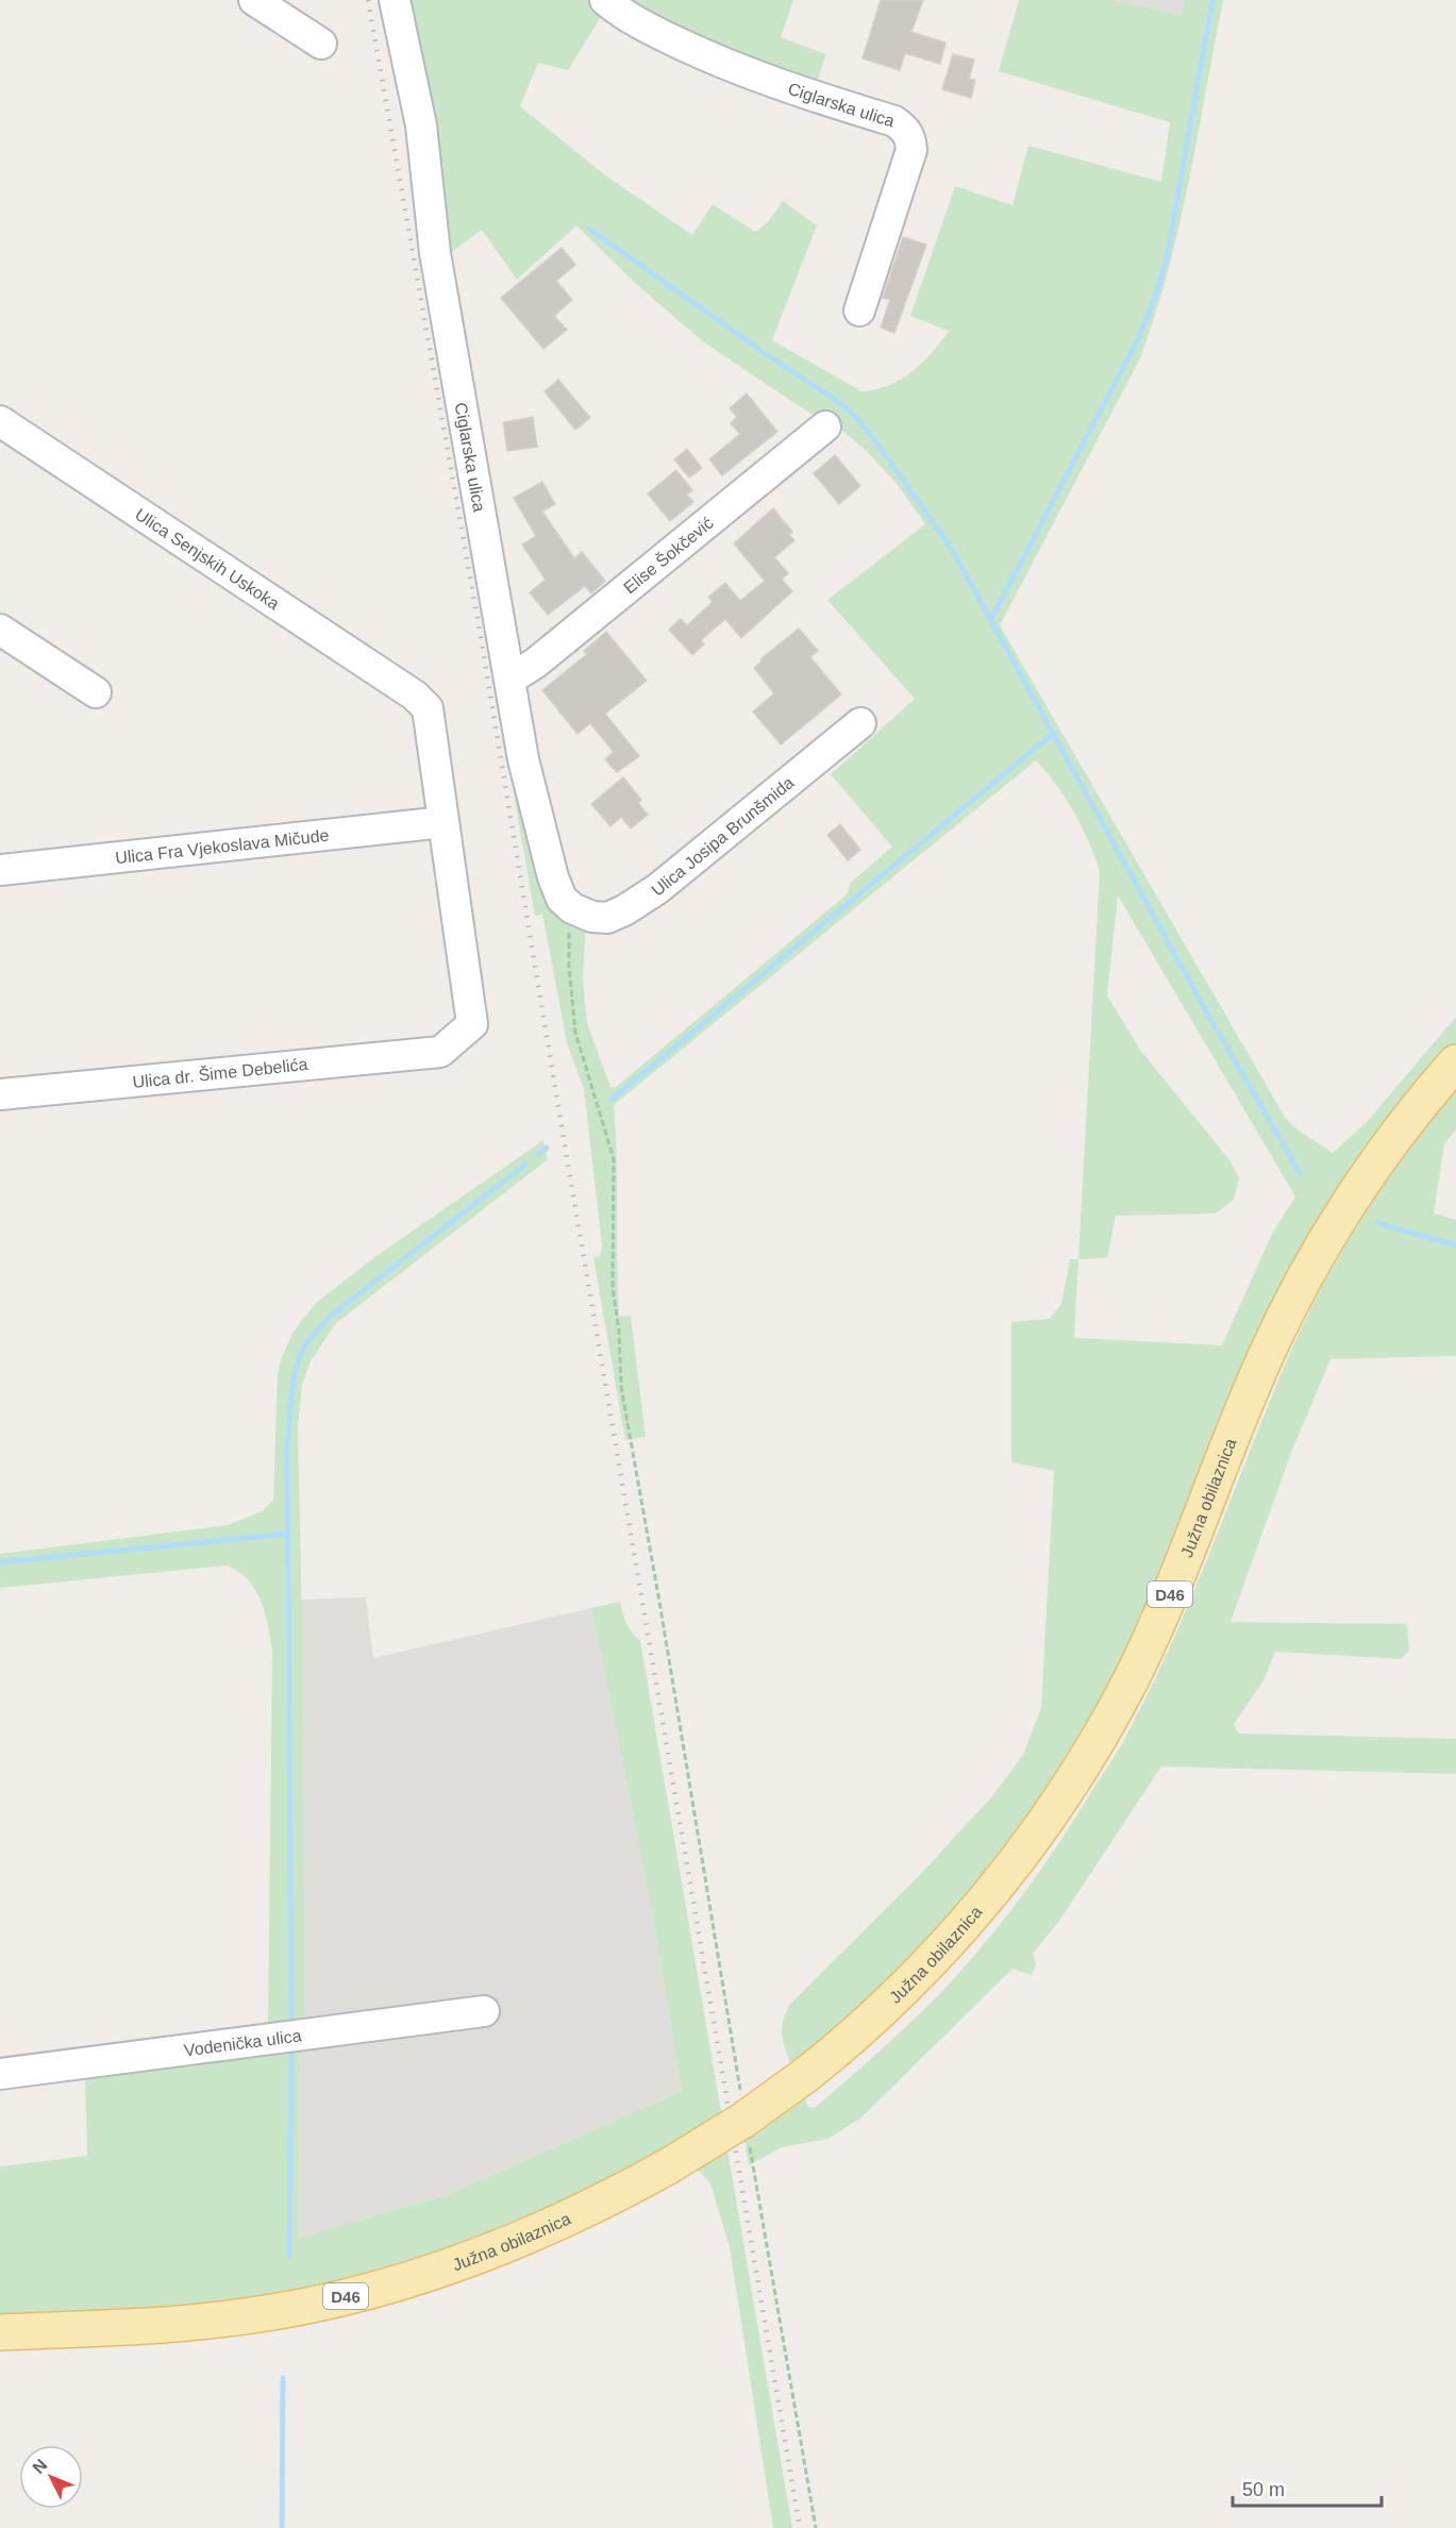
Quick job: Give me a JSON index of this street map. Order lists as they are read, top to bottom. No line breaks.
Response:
{"streets":{"main road":["Južna obilaznica","D46"],"street":["Ciglarska ulica","Elise Šokčević","Ulica Senjskih Uskoka","Ulica Josipa Brunšmida","Ulica Fra Vjekoslava Mičude","Ulica dr. Šime Debelića","Vodenička ulica"]},"crossings":[["Ciglarska ulica","Elise Šokčević"],["Ciglarska ulica","Ulica Josipa Brunšmida"],["Ulica Senjskih Uskoka","Ulica Fra Vjekoslava Mičude"],["Ulica Senjskih Uskoka","Ulica dr. Šime Debelića"],["Ulica Fra Vjekoslava Mičude","Ulica dr. Šime Debelića"]],"scale_bar":"50 m","north":"top left"}
